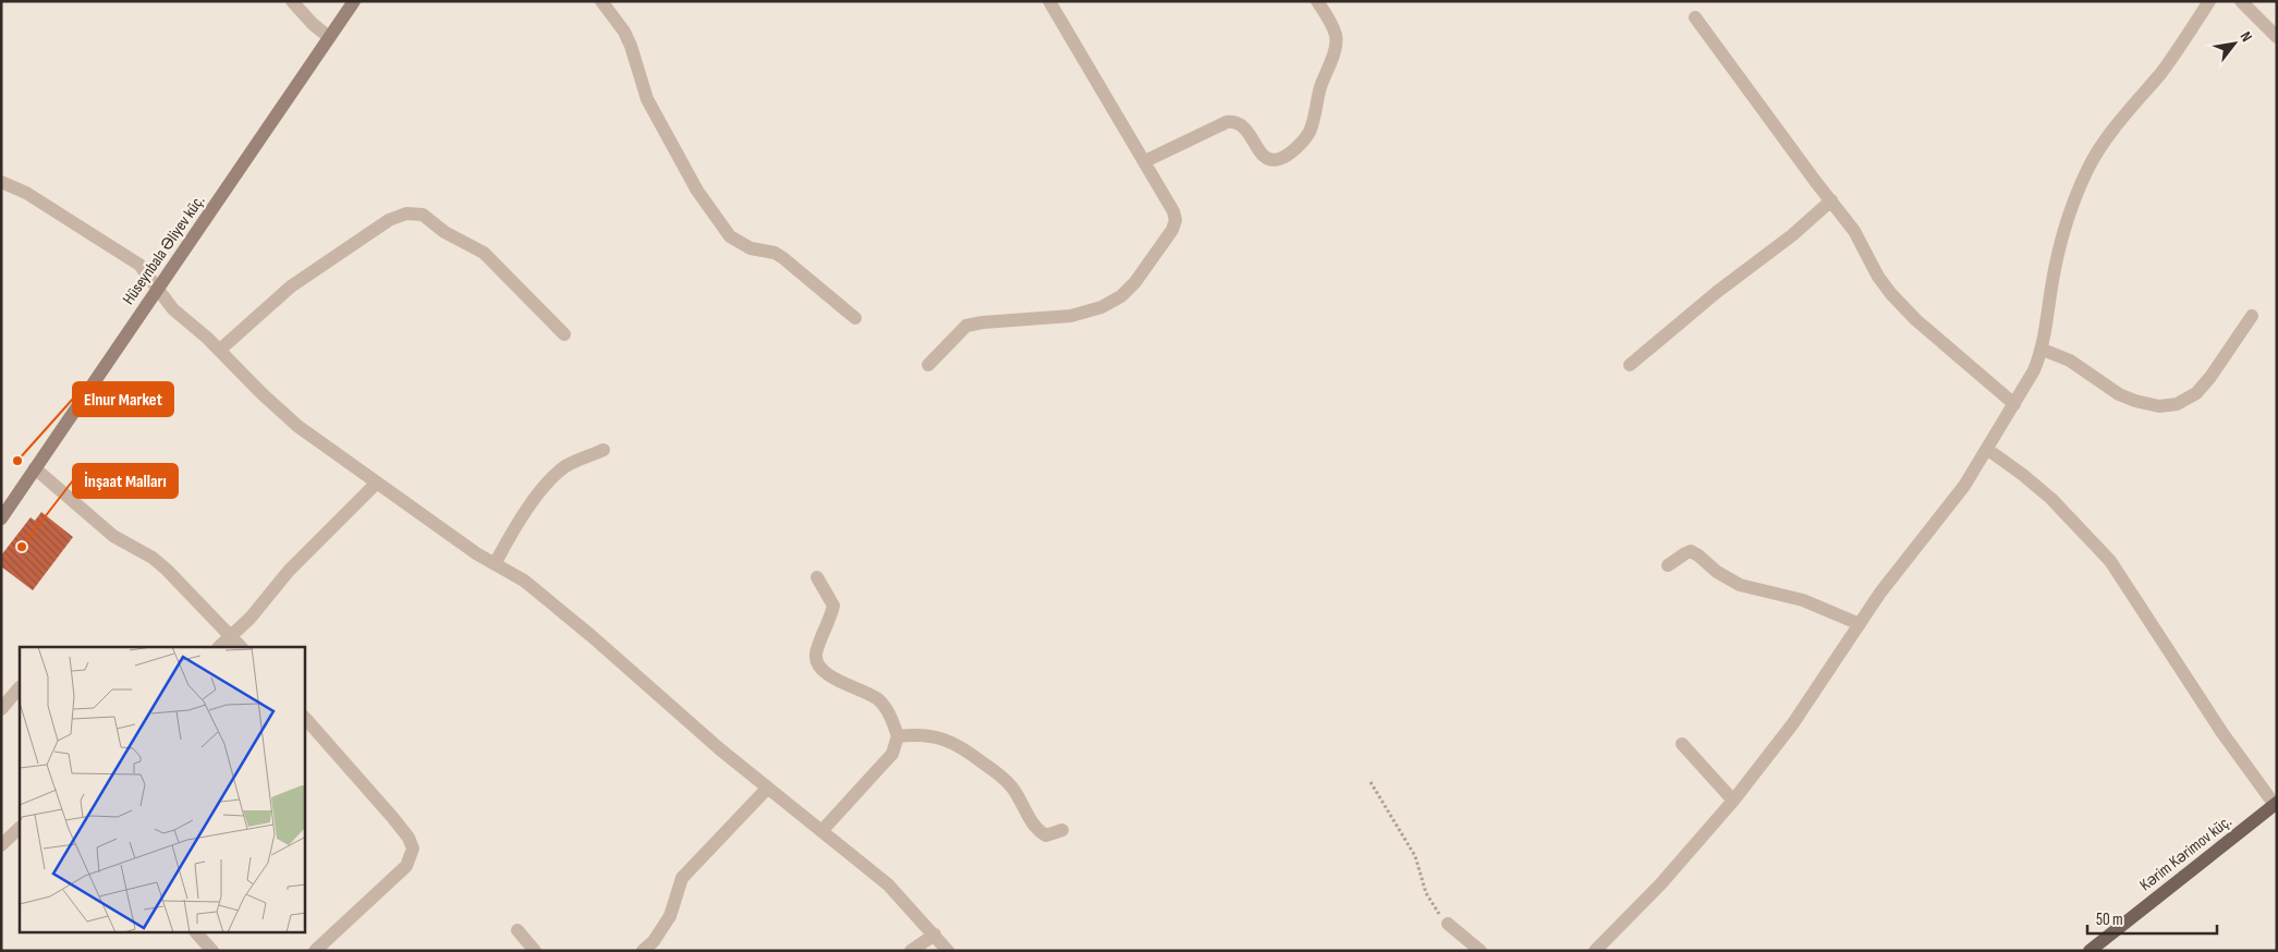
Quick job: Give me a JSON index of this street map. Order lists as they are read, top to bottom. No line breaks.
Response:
{"streets":{"main road":["Kərim Kərimov küç."],"street":["Hüseynbala Əliyev küç."]},"places":["Elnur Market","İnşaat Malları"],"scale_bar":"50 m","north":"top right"}
